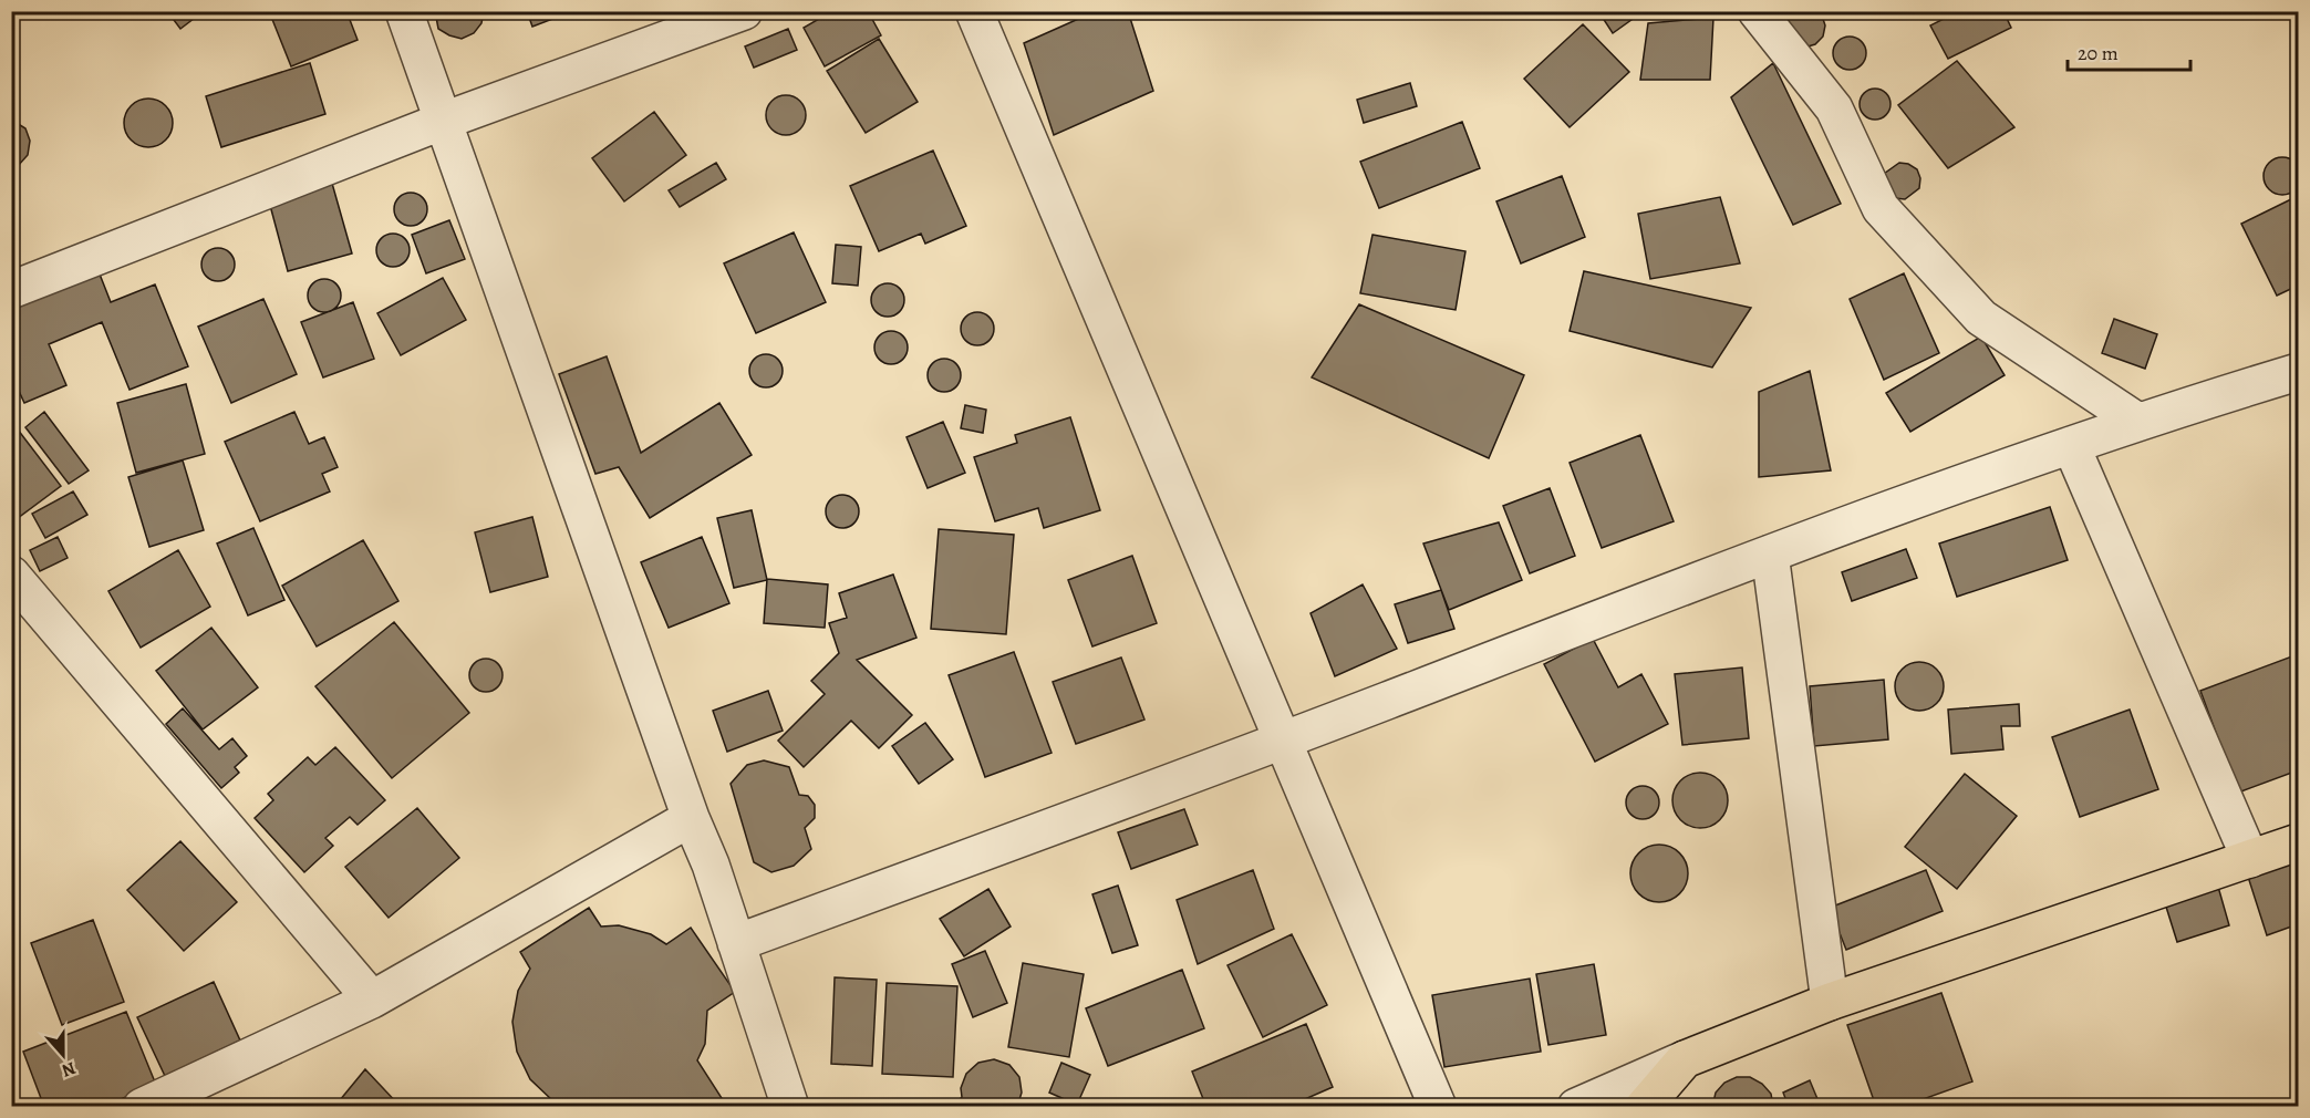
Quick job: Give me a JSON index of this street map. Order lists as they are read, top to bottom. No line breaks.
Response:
{"scale_bar":"20 m","north":"bottom"}
